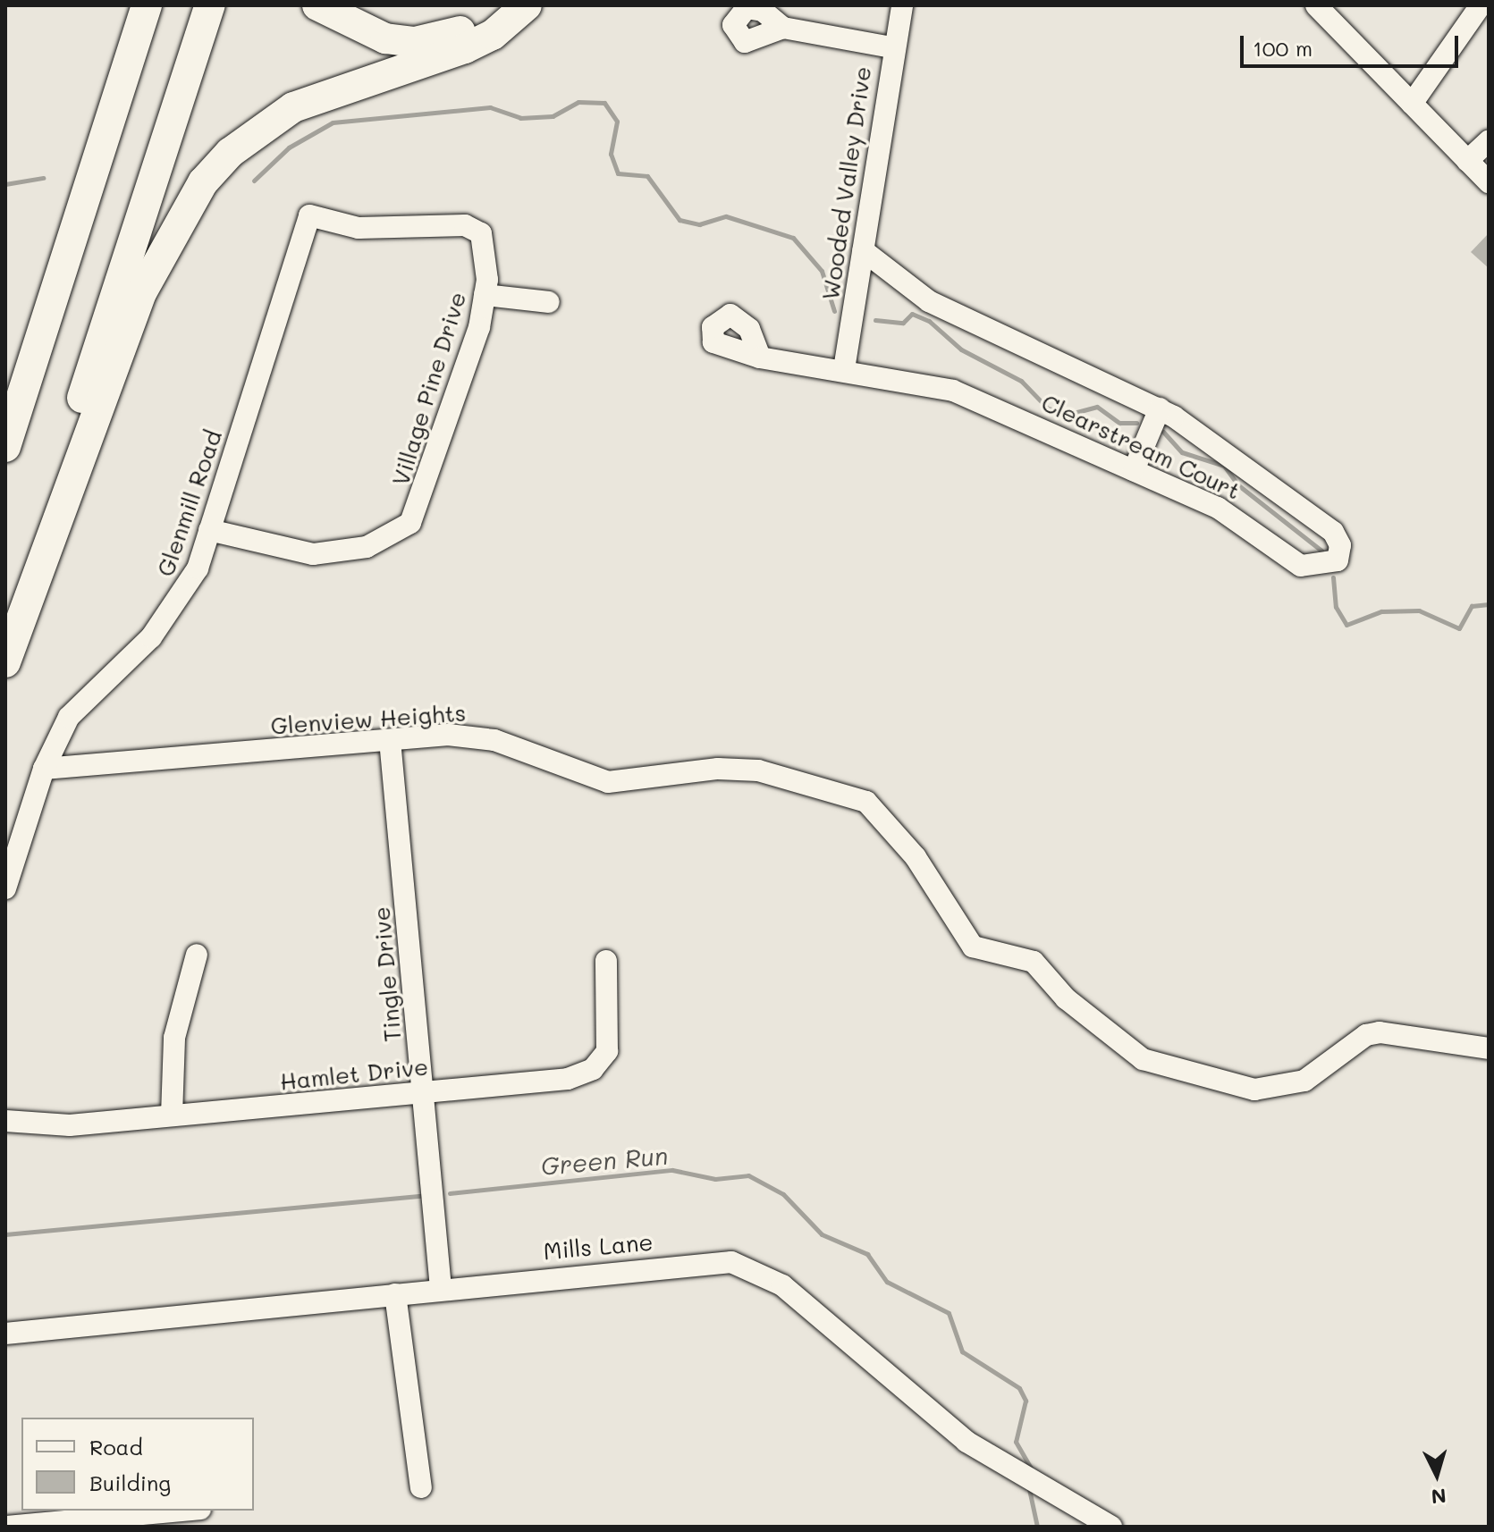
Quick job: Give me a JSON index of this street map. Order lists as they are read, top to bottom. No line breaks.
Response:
{"streets":{"street":["Wooded Valley Drive","Village Pine Drive","Clearstream Court","Glenmill Road","Glenview Heights","Tingle Drive","Hamlet Drive","Mills Lane"]},"crossings":[["Wooded Valley Drive","Clearstream Court"],["Village Pine Drive","Glenmill Road"],["Glenmill Road","Glenview Heights"],["Glenview Heights","Tingle Drive"],["Tingle Drive","Hamlet Drive"],["Tingle Drive","Mills Lane"]],"water":["Green Run"],"legend":["Road","Building"],"scale_bar":"100 m","north":"bottom"}
